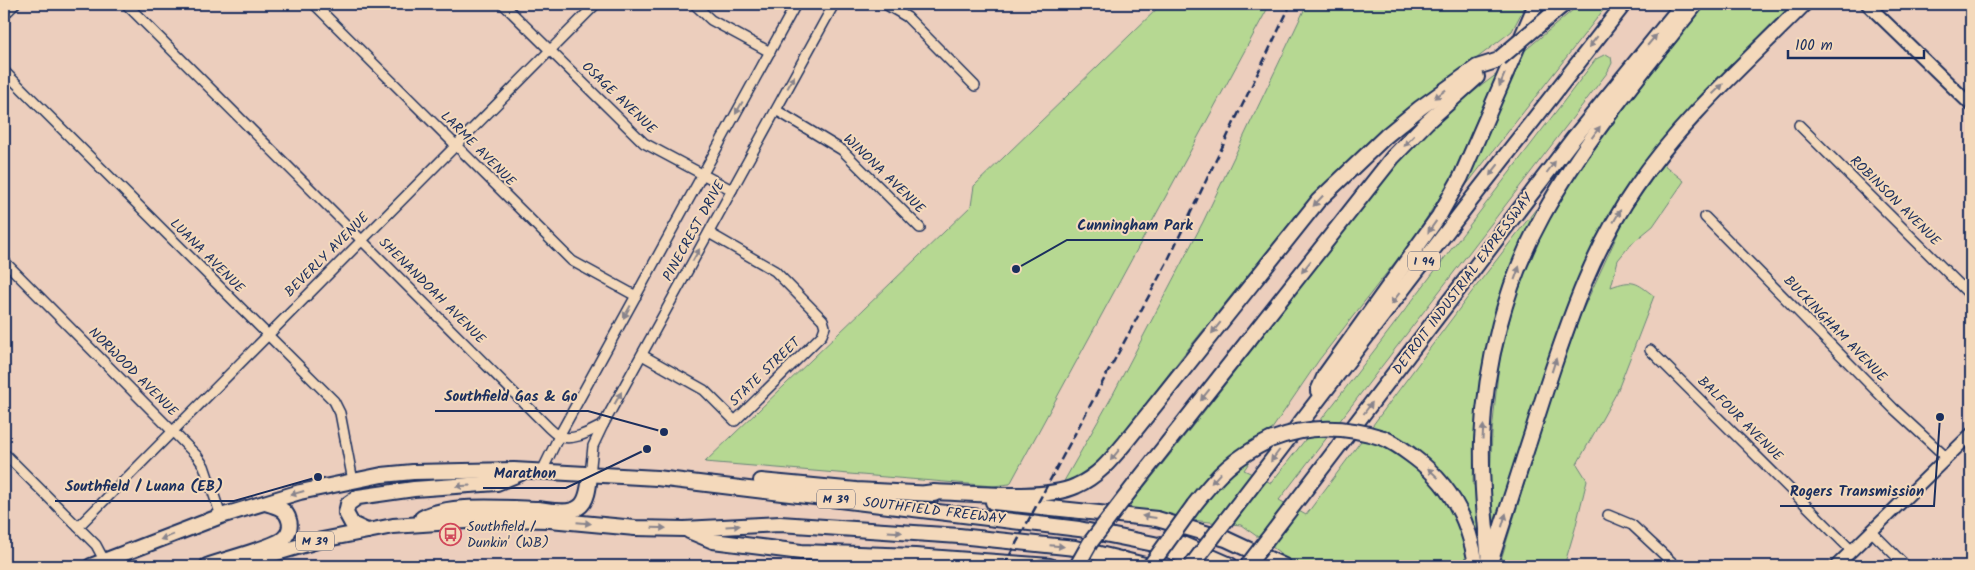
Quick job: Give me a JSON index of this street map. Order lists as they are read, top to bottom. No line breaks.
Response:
{"streets":{"highway":["I 94","DETROIT INDUSTRIAL EXPRESSWAY","M 39","SOUTHFIELD FREEWAY"],"street":["OSAGE AVENUE","LARME AVENUE","WINONA AVENUE","ROBINSON AVENUE","PINECREST DRIVE","BEVERLY AVENUE","LUANA AVENUE","SHENANDOAH AVENUE","BUCKINGHAM AVENUE","NORWOOD AVENUE","STATE STREET","BALFOUR AVENUE"]},"crossings":[["OSAGE AVENUE","PINECREST DRIVE"],["OSAGE AVENUE","BEVERLY AVENUE"],["LARME AVENUE","PINECREST DRIVE"],["LARME AVENUE","BEVERLY AVENUE"],["WINONA AVENUE","PINECREST DRIVE"],["PINECREST DRIVE","SHENANDOAH AVENUE"],["PINECREST DRIVE","STATE STREET"],["PINECREST DRIVE","M 39"],["BEVERLY AVENUE","LUANA AVENUE"],["BEVERLY AVENUE","SHENANDOAH AVENUE"],["BEVERLY AVENUE","NORWOOD AVENUE"],["LUANA AVENUE","M 39"],["NORWOOD AVENUE","M 39"],["M 39","SOUTHFIELD FREEWAY"]],"places":{"other":["Cunningham Park","Rogers Transmission","Southfield Gas & Go","Marathon","Southfield / Luana (EB)"],"bus stop":["Southfield / Dunkin' (WB)"]},"scale_bar":"100 m"}
